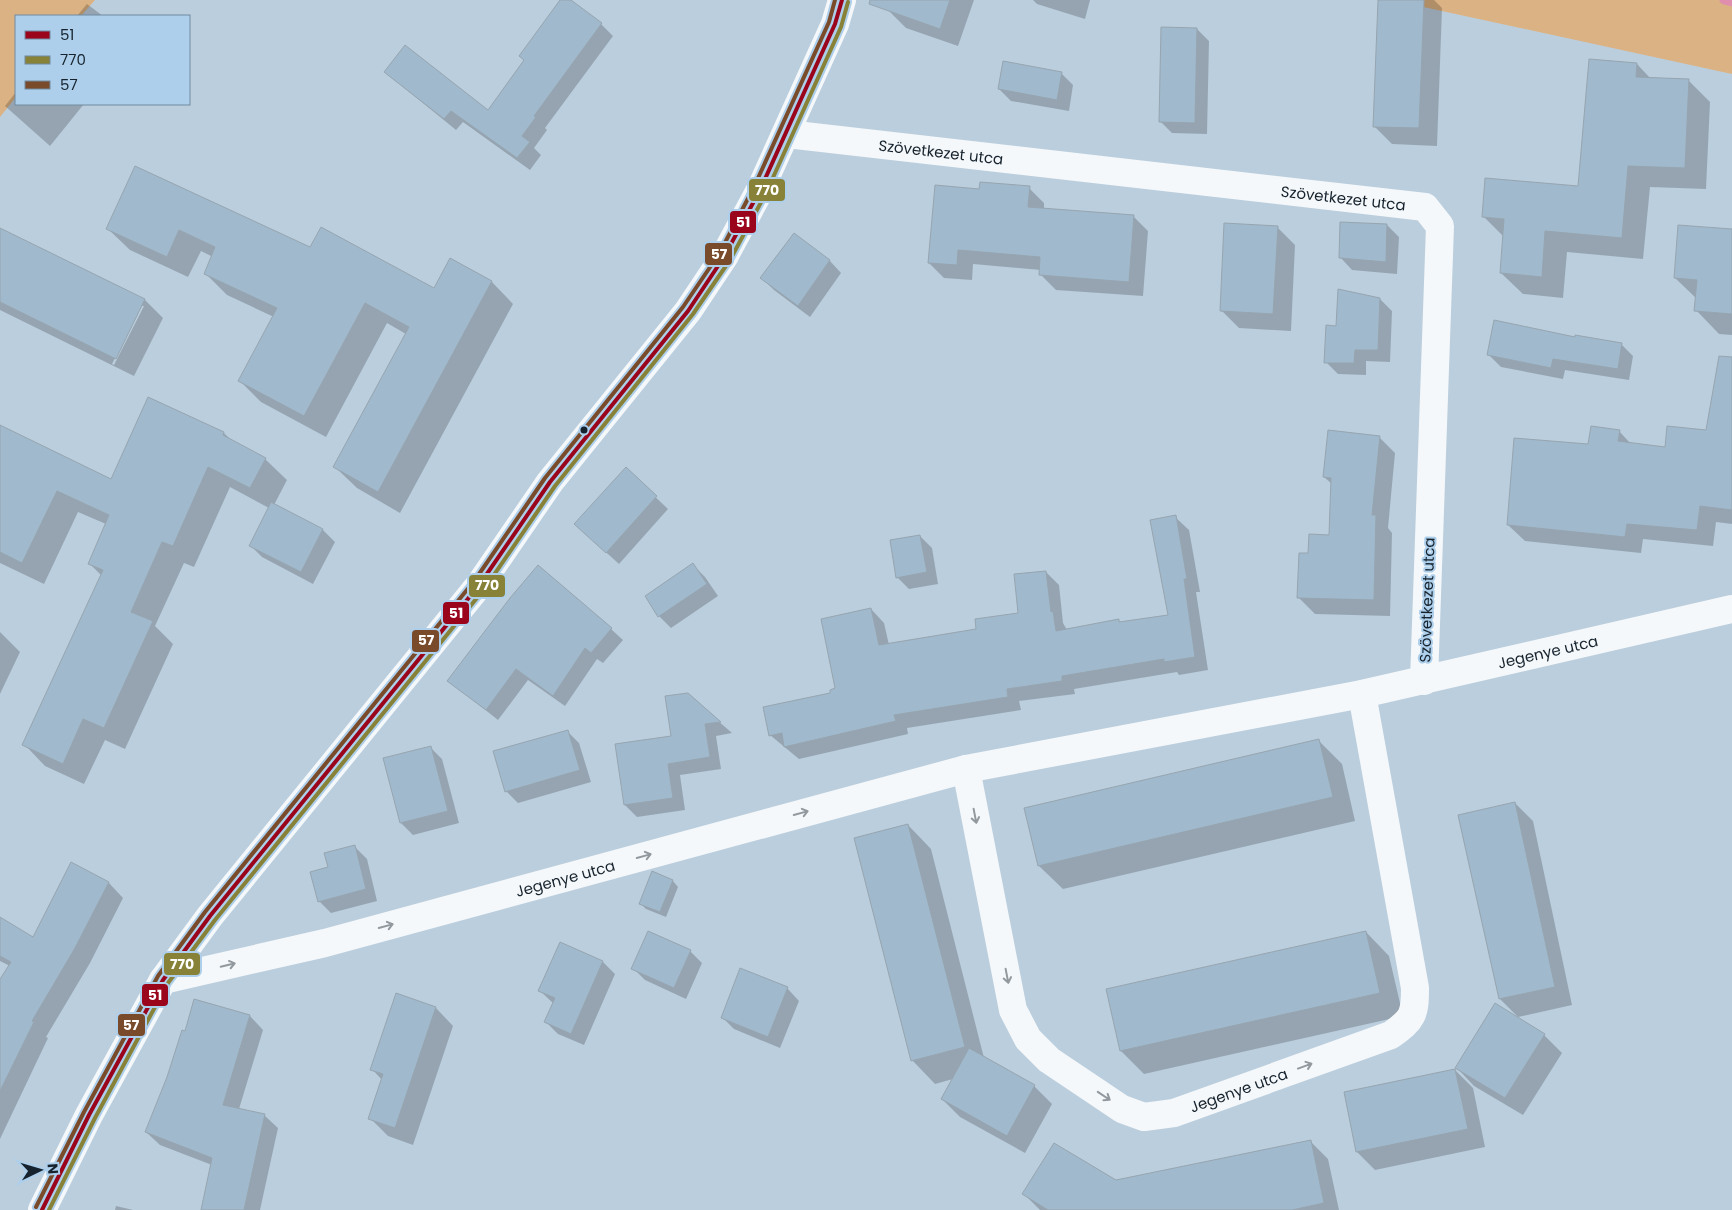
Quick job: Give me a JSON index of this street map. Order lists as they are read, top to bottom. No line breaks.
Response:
{"streets":{"street":["Szövetkezet utca","Jegenye utca"]},"crossings":[["Szövetkezet utca","Jegenye utca"]],"lines":["transit line 51","transit line 57","transit line 770"],"legend":["51","770","57"],"north":"right"}
